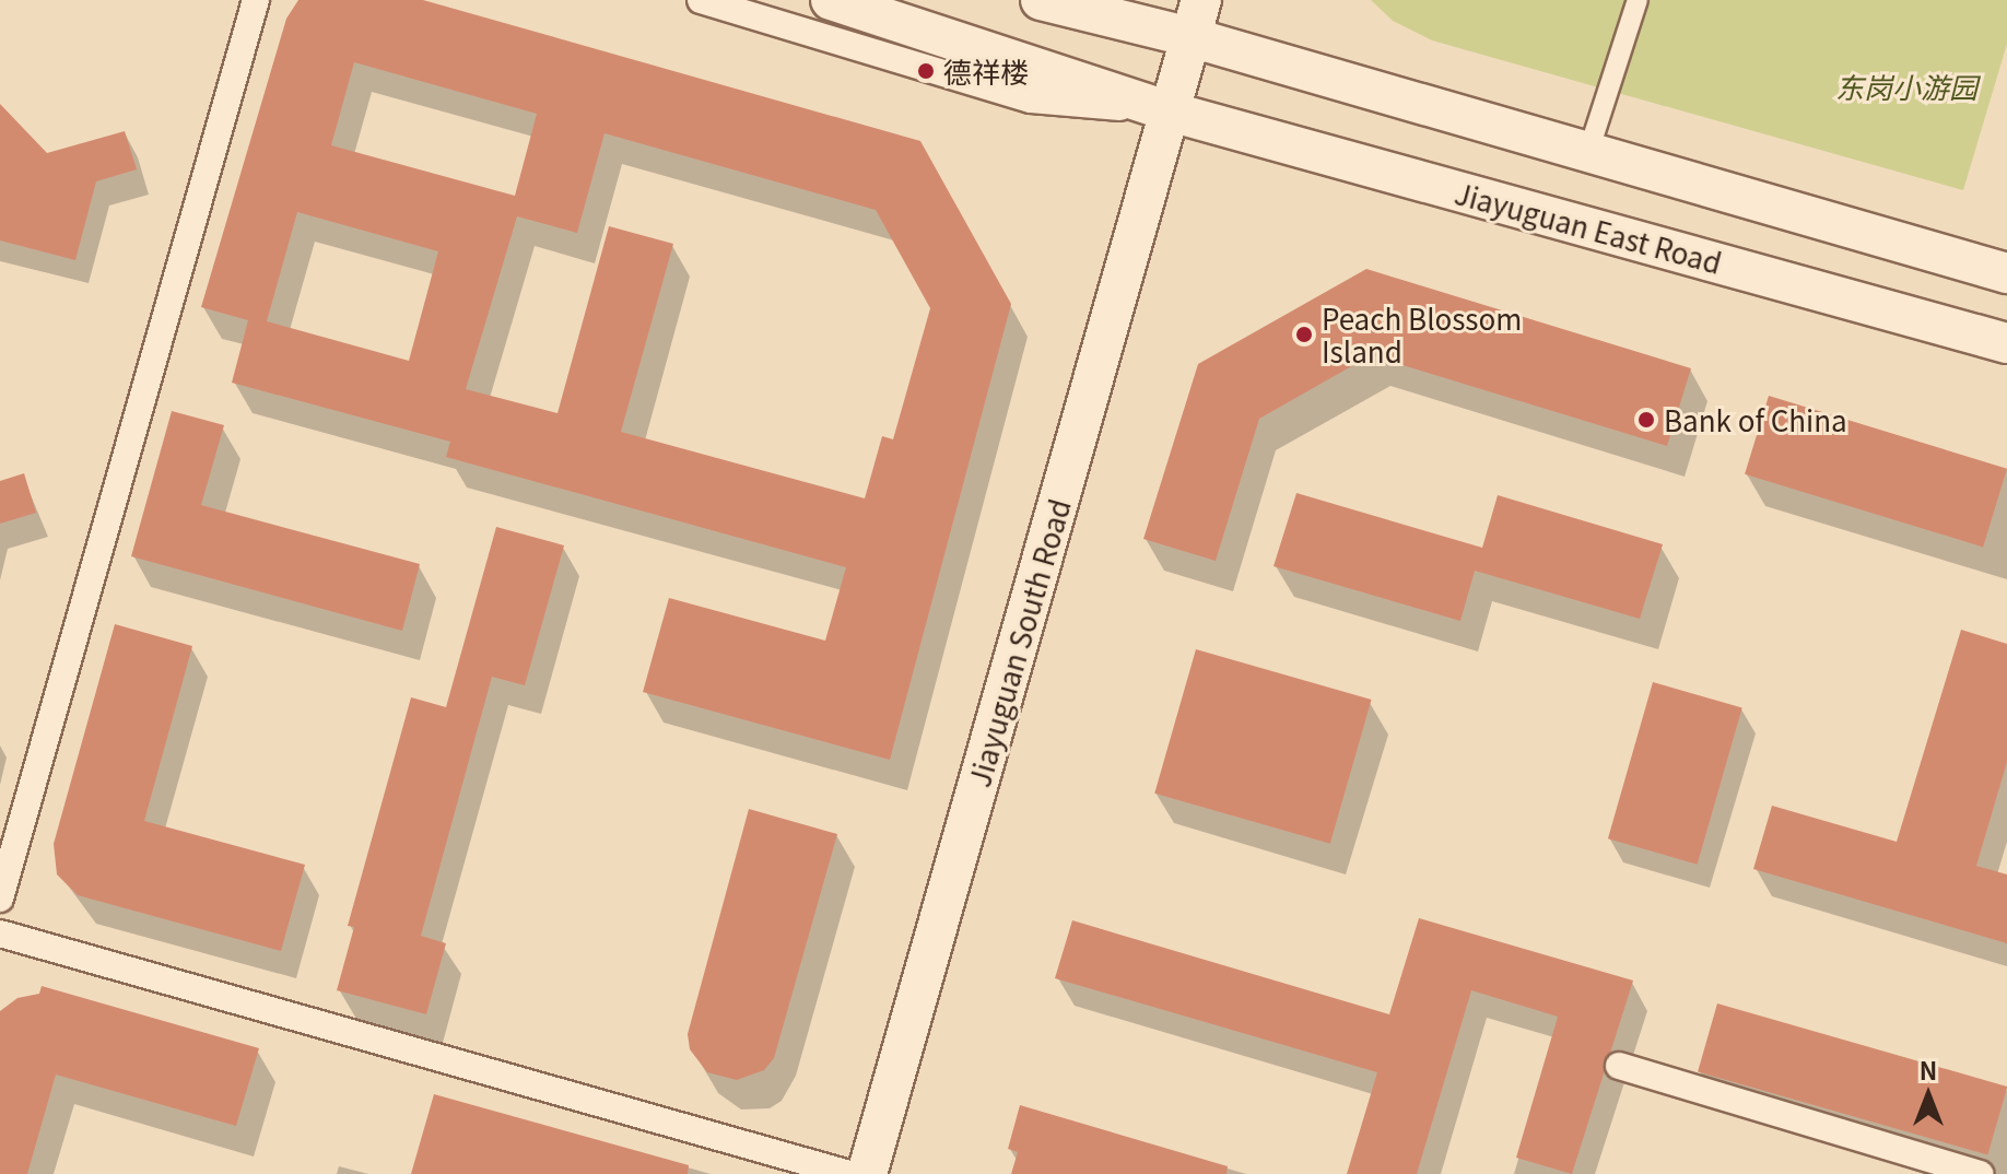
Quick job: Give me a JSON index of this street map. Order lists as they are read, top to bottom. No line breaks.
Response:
{"streets":{"main road":["Jiayuguan East Road","Jiayuguan South Road"]},"crossings":[["Jiayuguan East Road","Jiayuguan South Road"]],"parks":["东岗小游园"],"places":["德祥楼","Peach Blossom Island","Bank of China"],"north":"top"}
